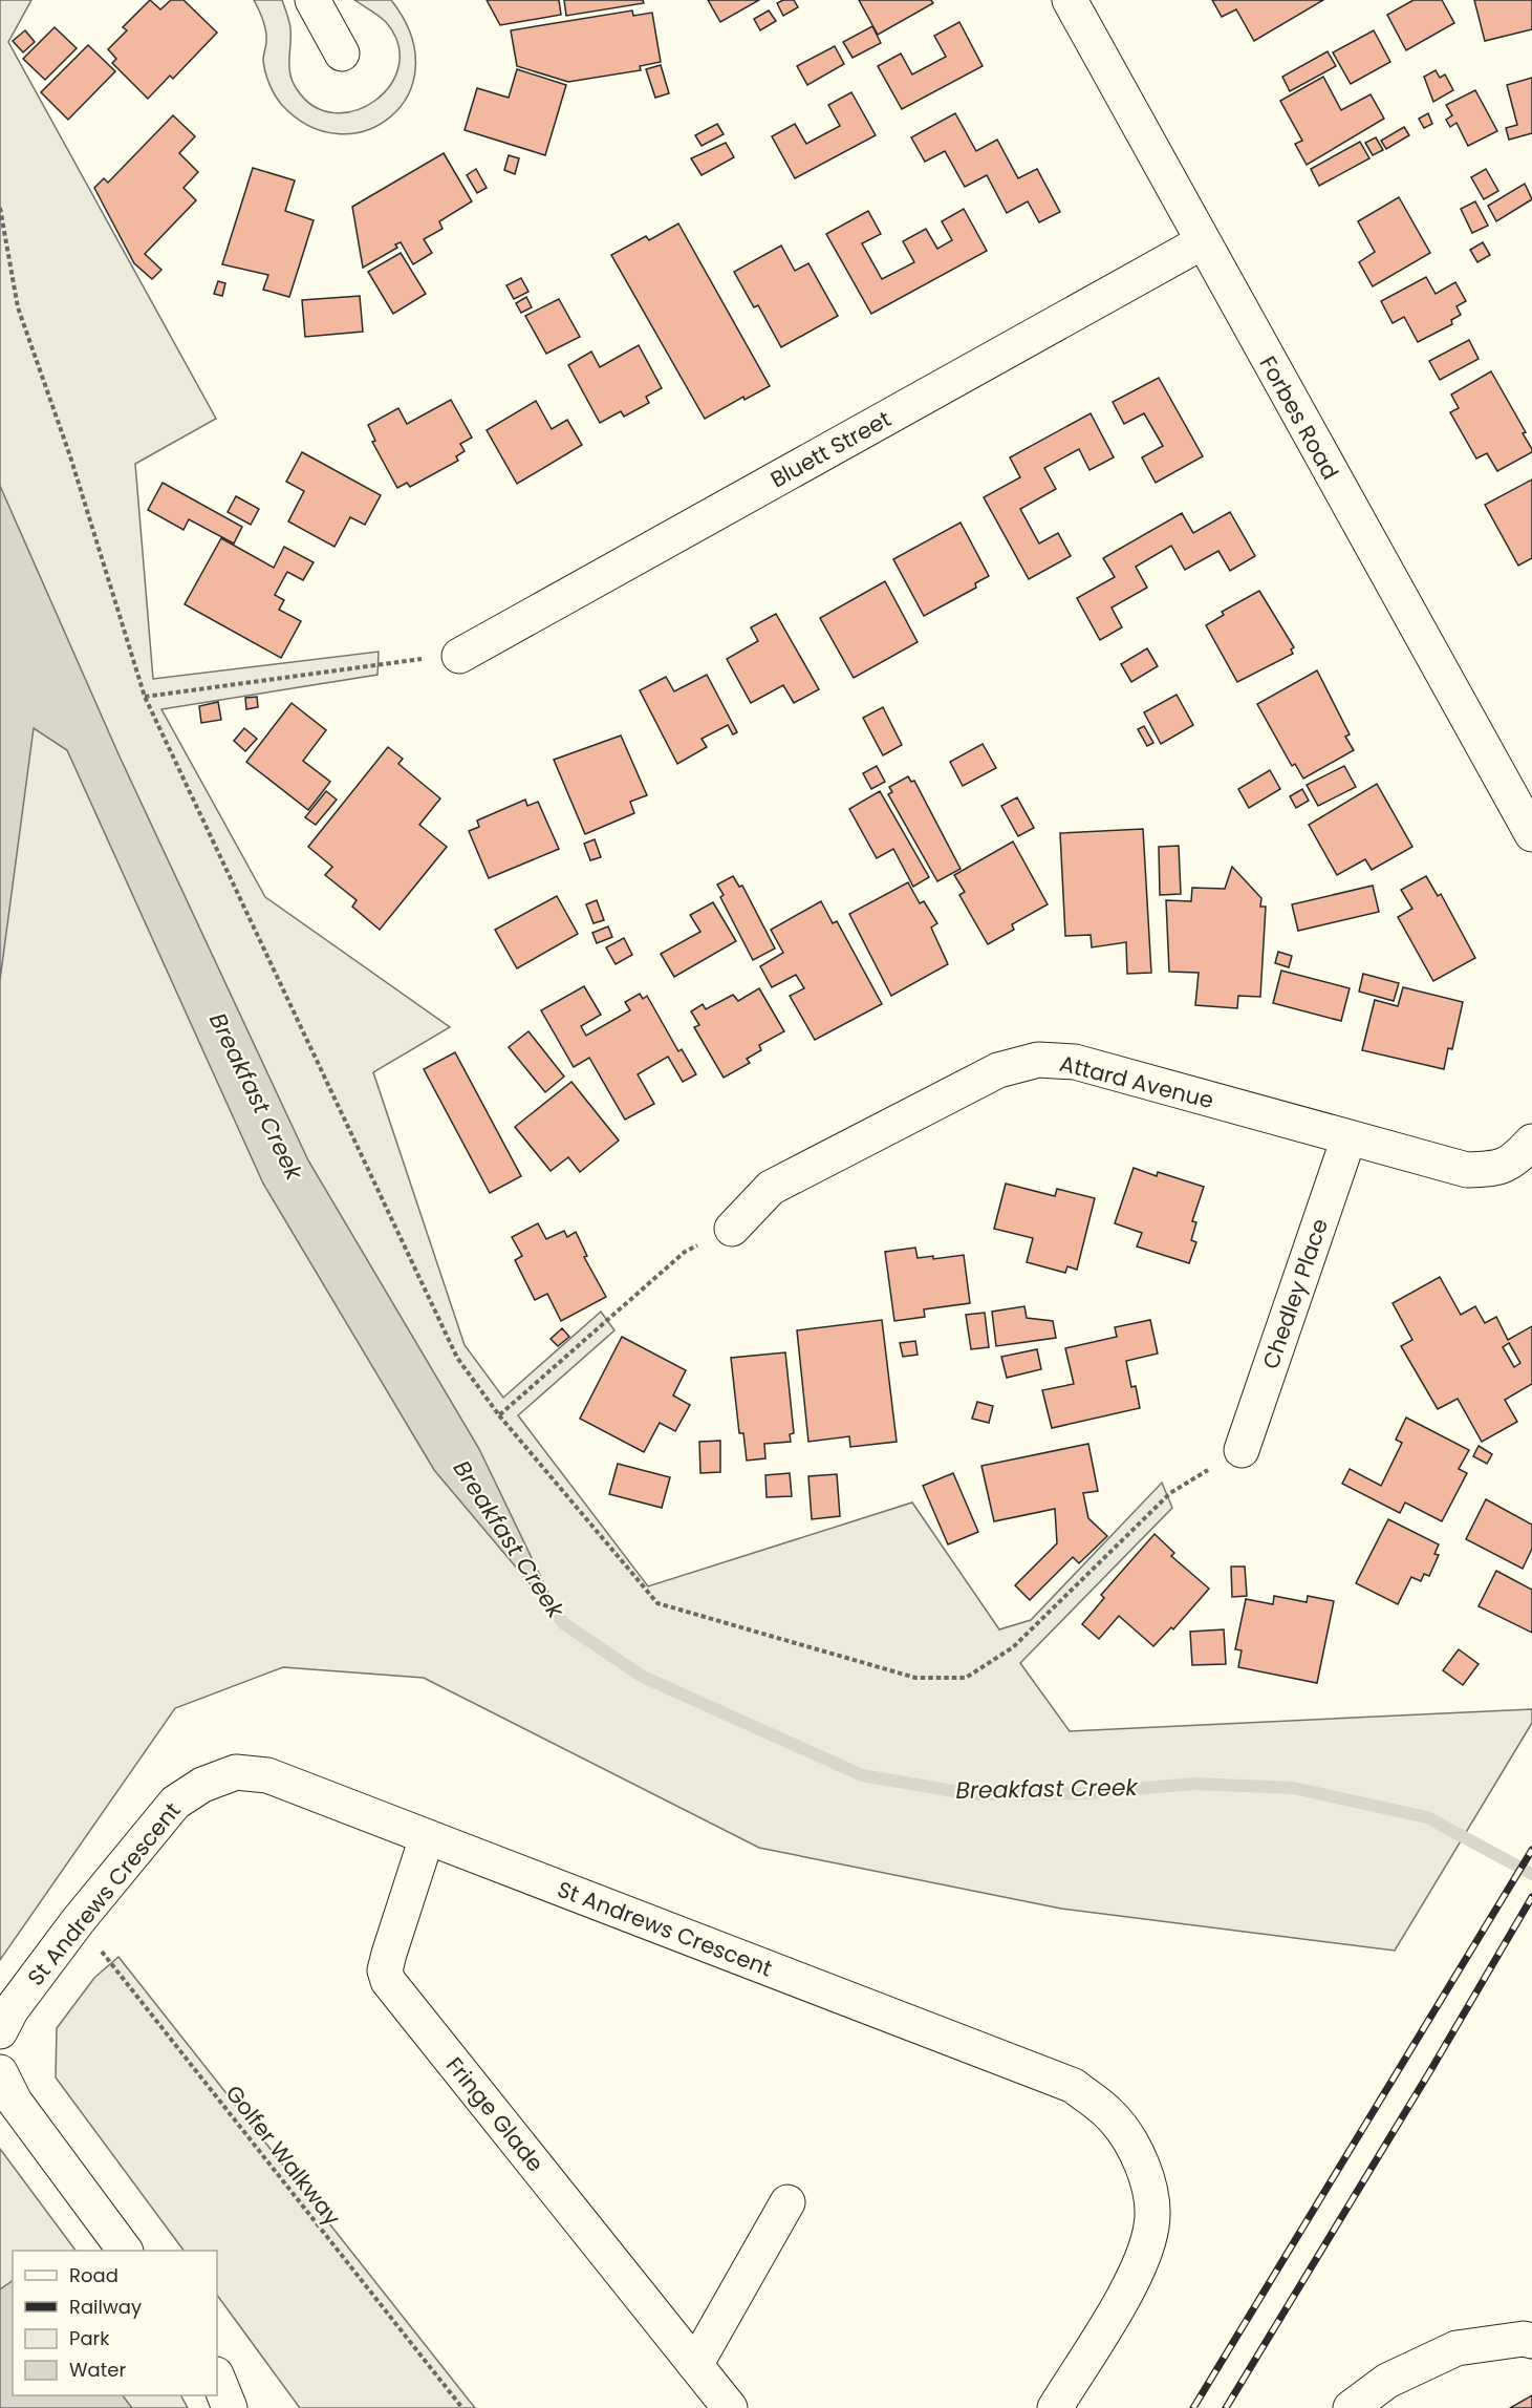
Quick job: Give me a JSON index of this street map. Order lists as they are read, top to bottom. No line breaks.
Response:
{"streets":{"street":["Forbes Road","Bluett Street","Attard Avenue","Chedley Place","St Andrews Crescent","Fringe Glade"],"path":["Golfer Walkway"]},"crossings":[["Forbes Road","Bluett Street"],["Attard Avenue","Chedley Place"],["St Andrews Crescent","Fringe Glade"],["St Andrews Crescent","Golfer Walkway"]],"water":["Breakfast Creek"],"legend":["Road","Railway","Park","Water"]}
